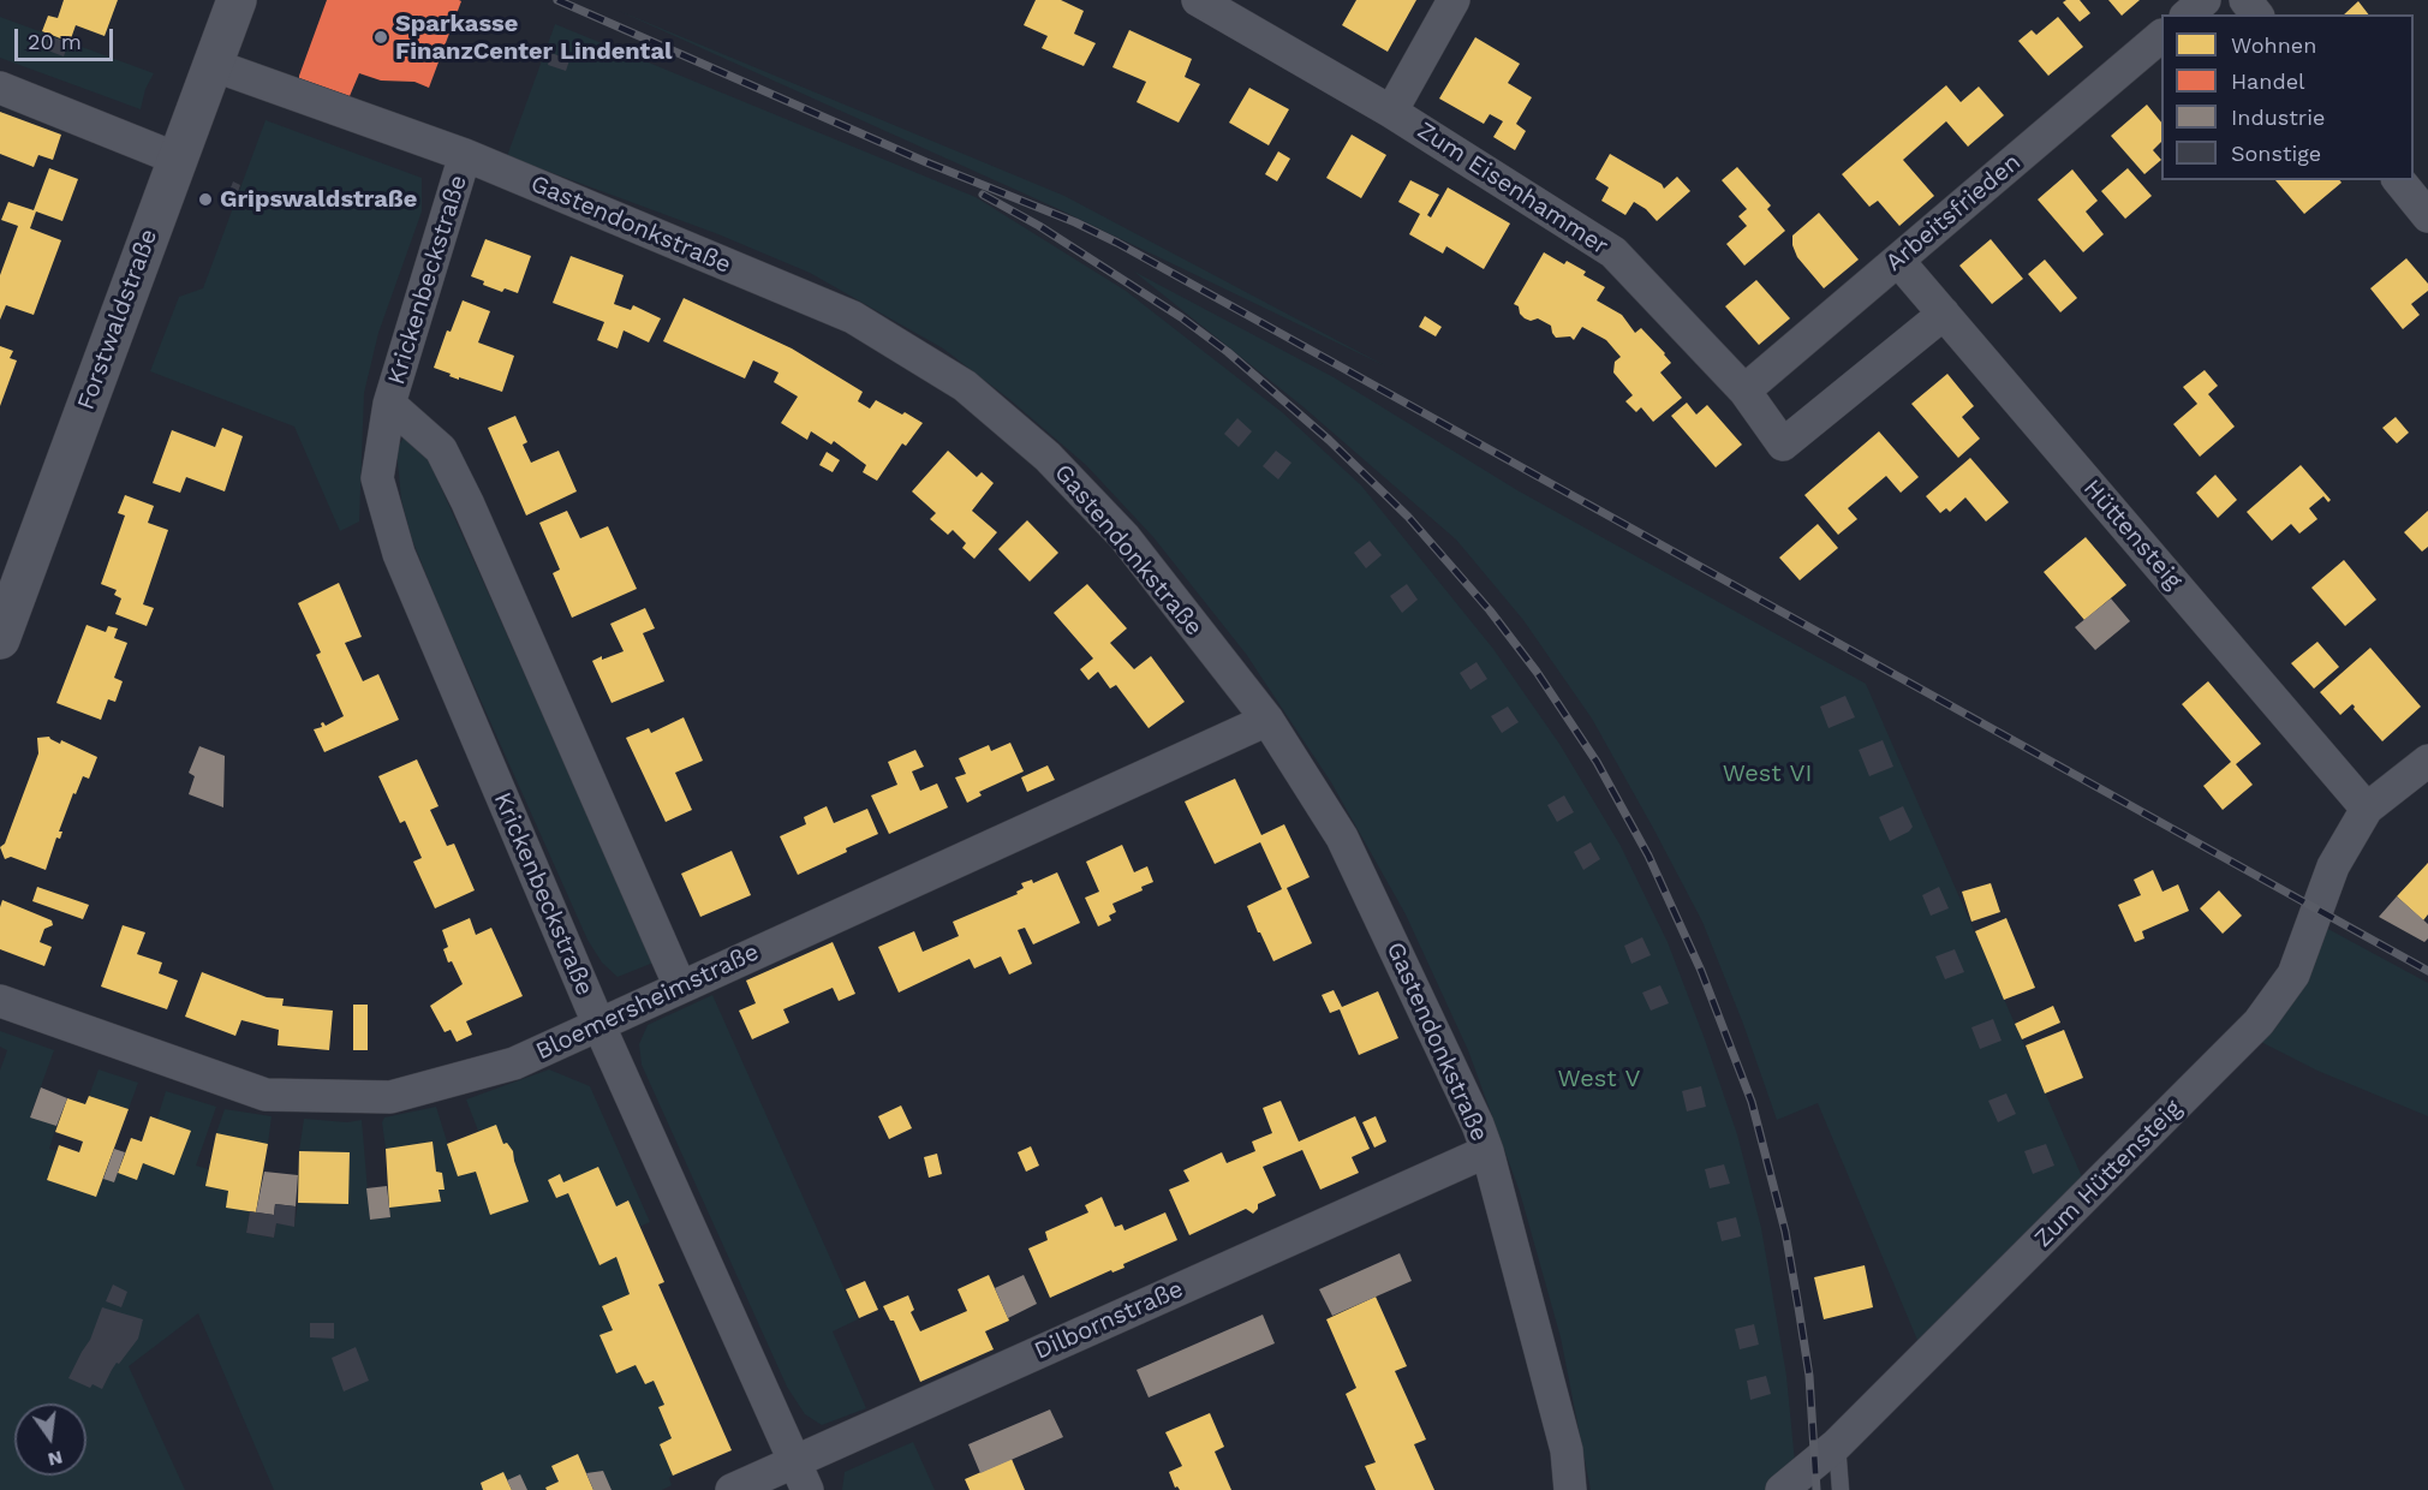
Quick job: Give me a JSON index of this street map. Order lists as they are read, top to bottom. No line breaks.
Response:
{"streets":{"street":["Zum Eisenhammer","Arbeitsfrieden","Gastendonkstraße","Krickenbeckstraße","Forstwaldstraße","Hüttensteig","Bloemersheimstraße","Zum Hüttensteig","Dilbornstraße"]},"crossings":[["Zum Eisenhammer","Arbeitsfrieden"],["Zum Eisenhammer","Hüttensteig"],["Arbeitsfrieden","Hüttensteig"],["Gastendonkstraße","Krickenbeckstraße"],["Gastendonkstraße","Forstwaldstraße"],["Gastendonkstraße","Bloemersheimstraße"],["Gastendonkstraße","Dilbornstraße"],["Krickenbeckstraße","Bloemersheimstraße"],["Krickenbeckstraße","Dilbornstraße"],["Hüttensteig","Zum Hüttensteig"]],"parks":["West VI","West V"],"places":["Sparkasse FinanzCenter Lindental","Gripswaldstraße"],"legend":["Wohnen","Handel","Industrie","Sonstige"],"scale_bar":"20 m","north":"bottom"}
